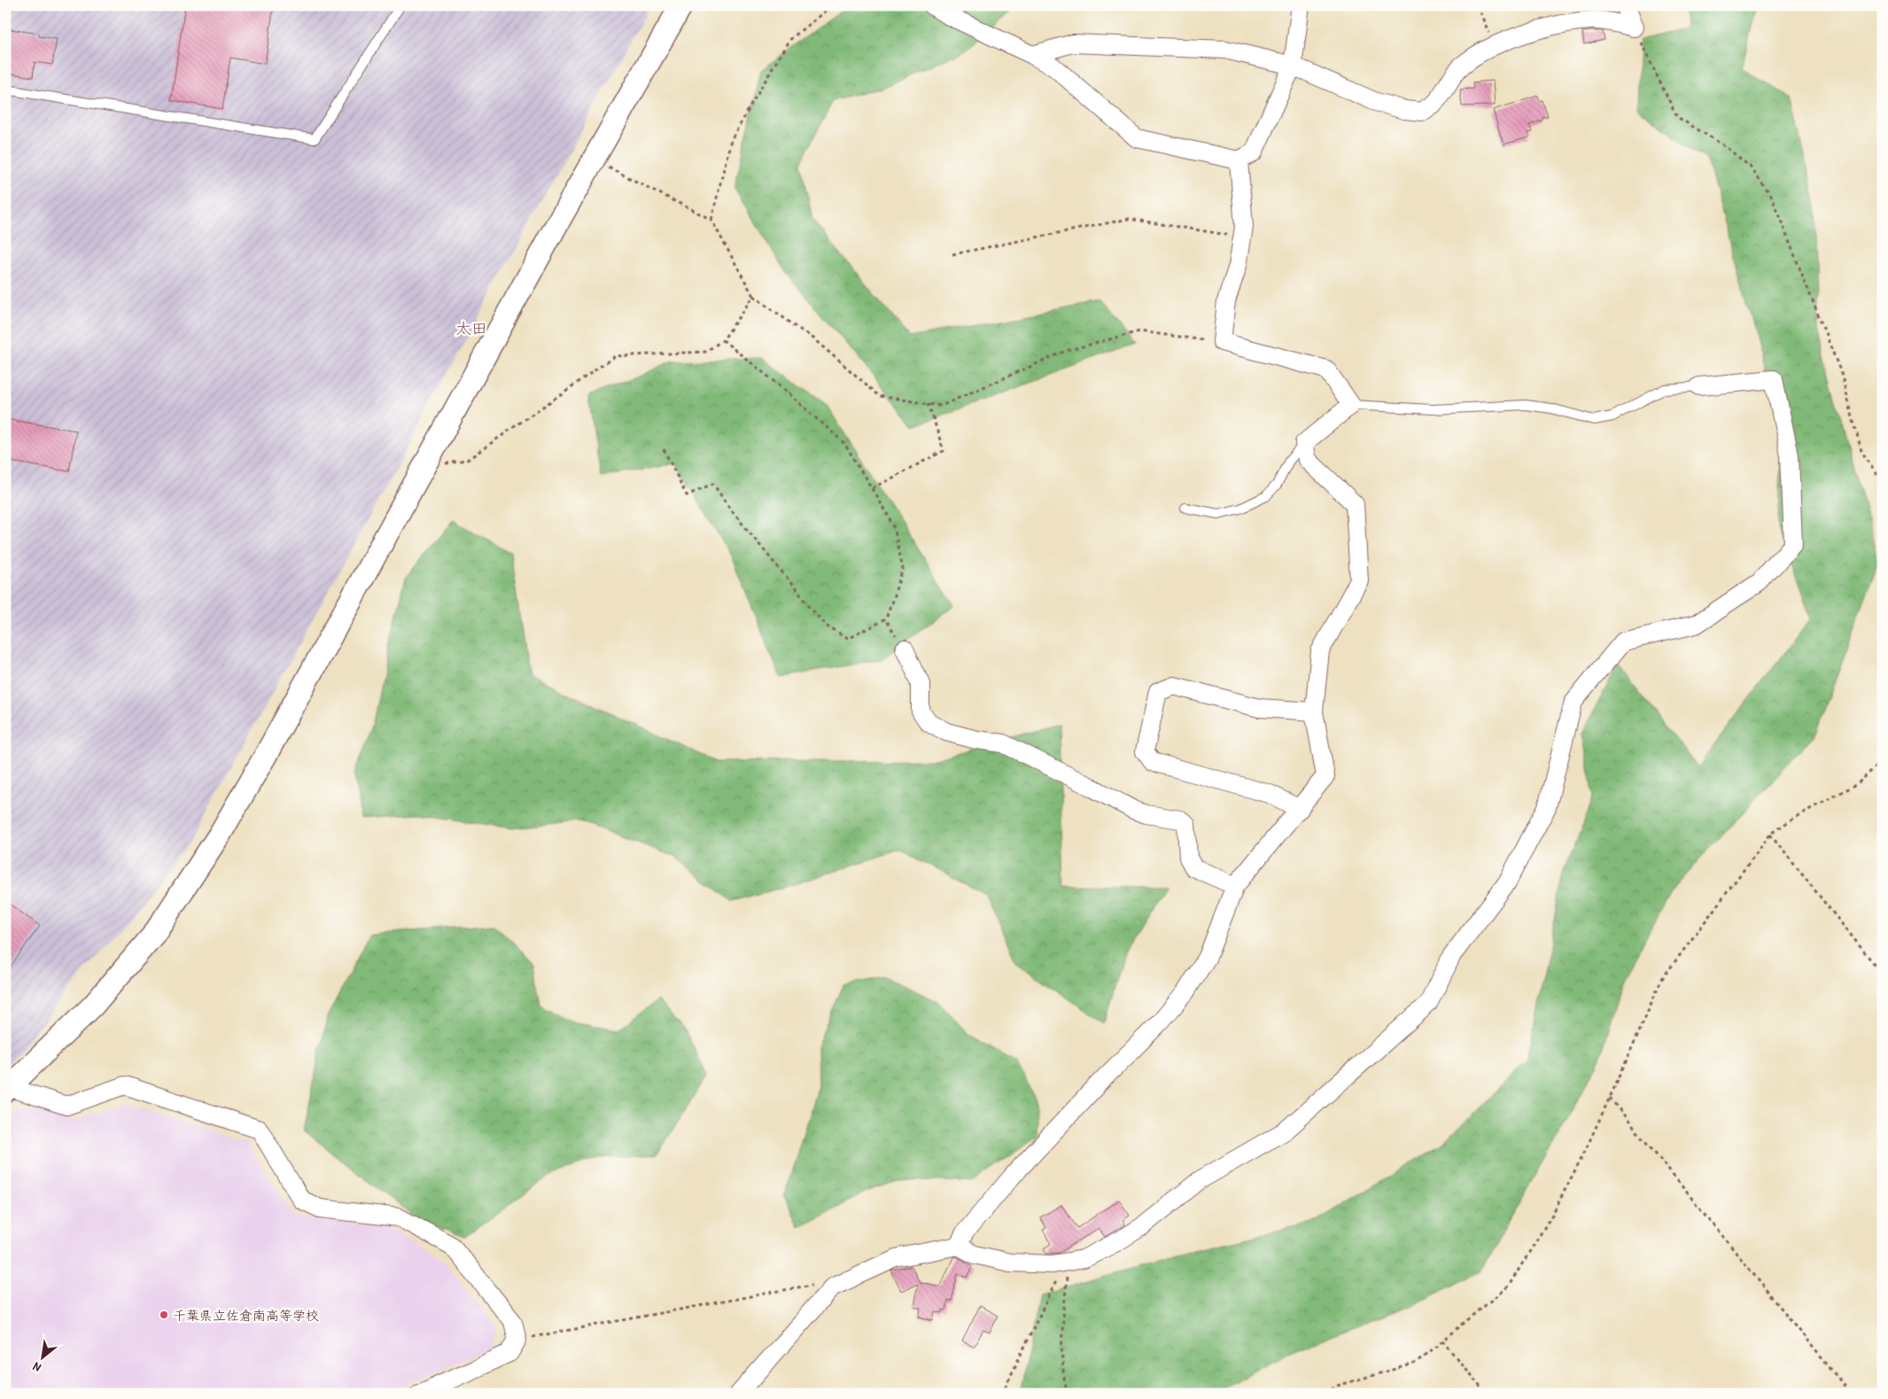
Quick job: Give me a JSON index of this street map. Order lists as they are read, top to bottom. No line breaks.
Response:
{"districts":["太田"],"places":["千葉県立佐倉南高等学校"],"north":"bottom left"}
